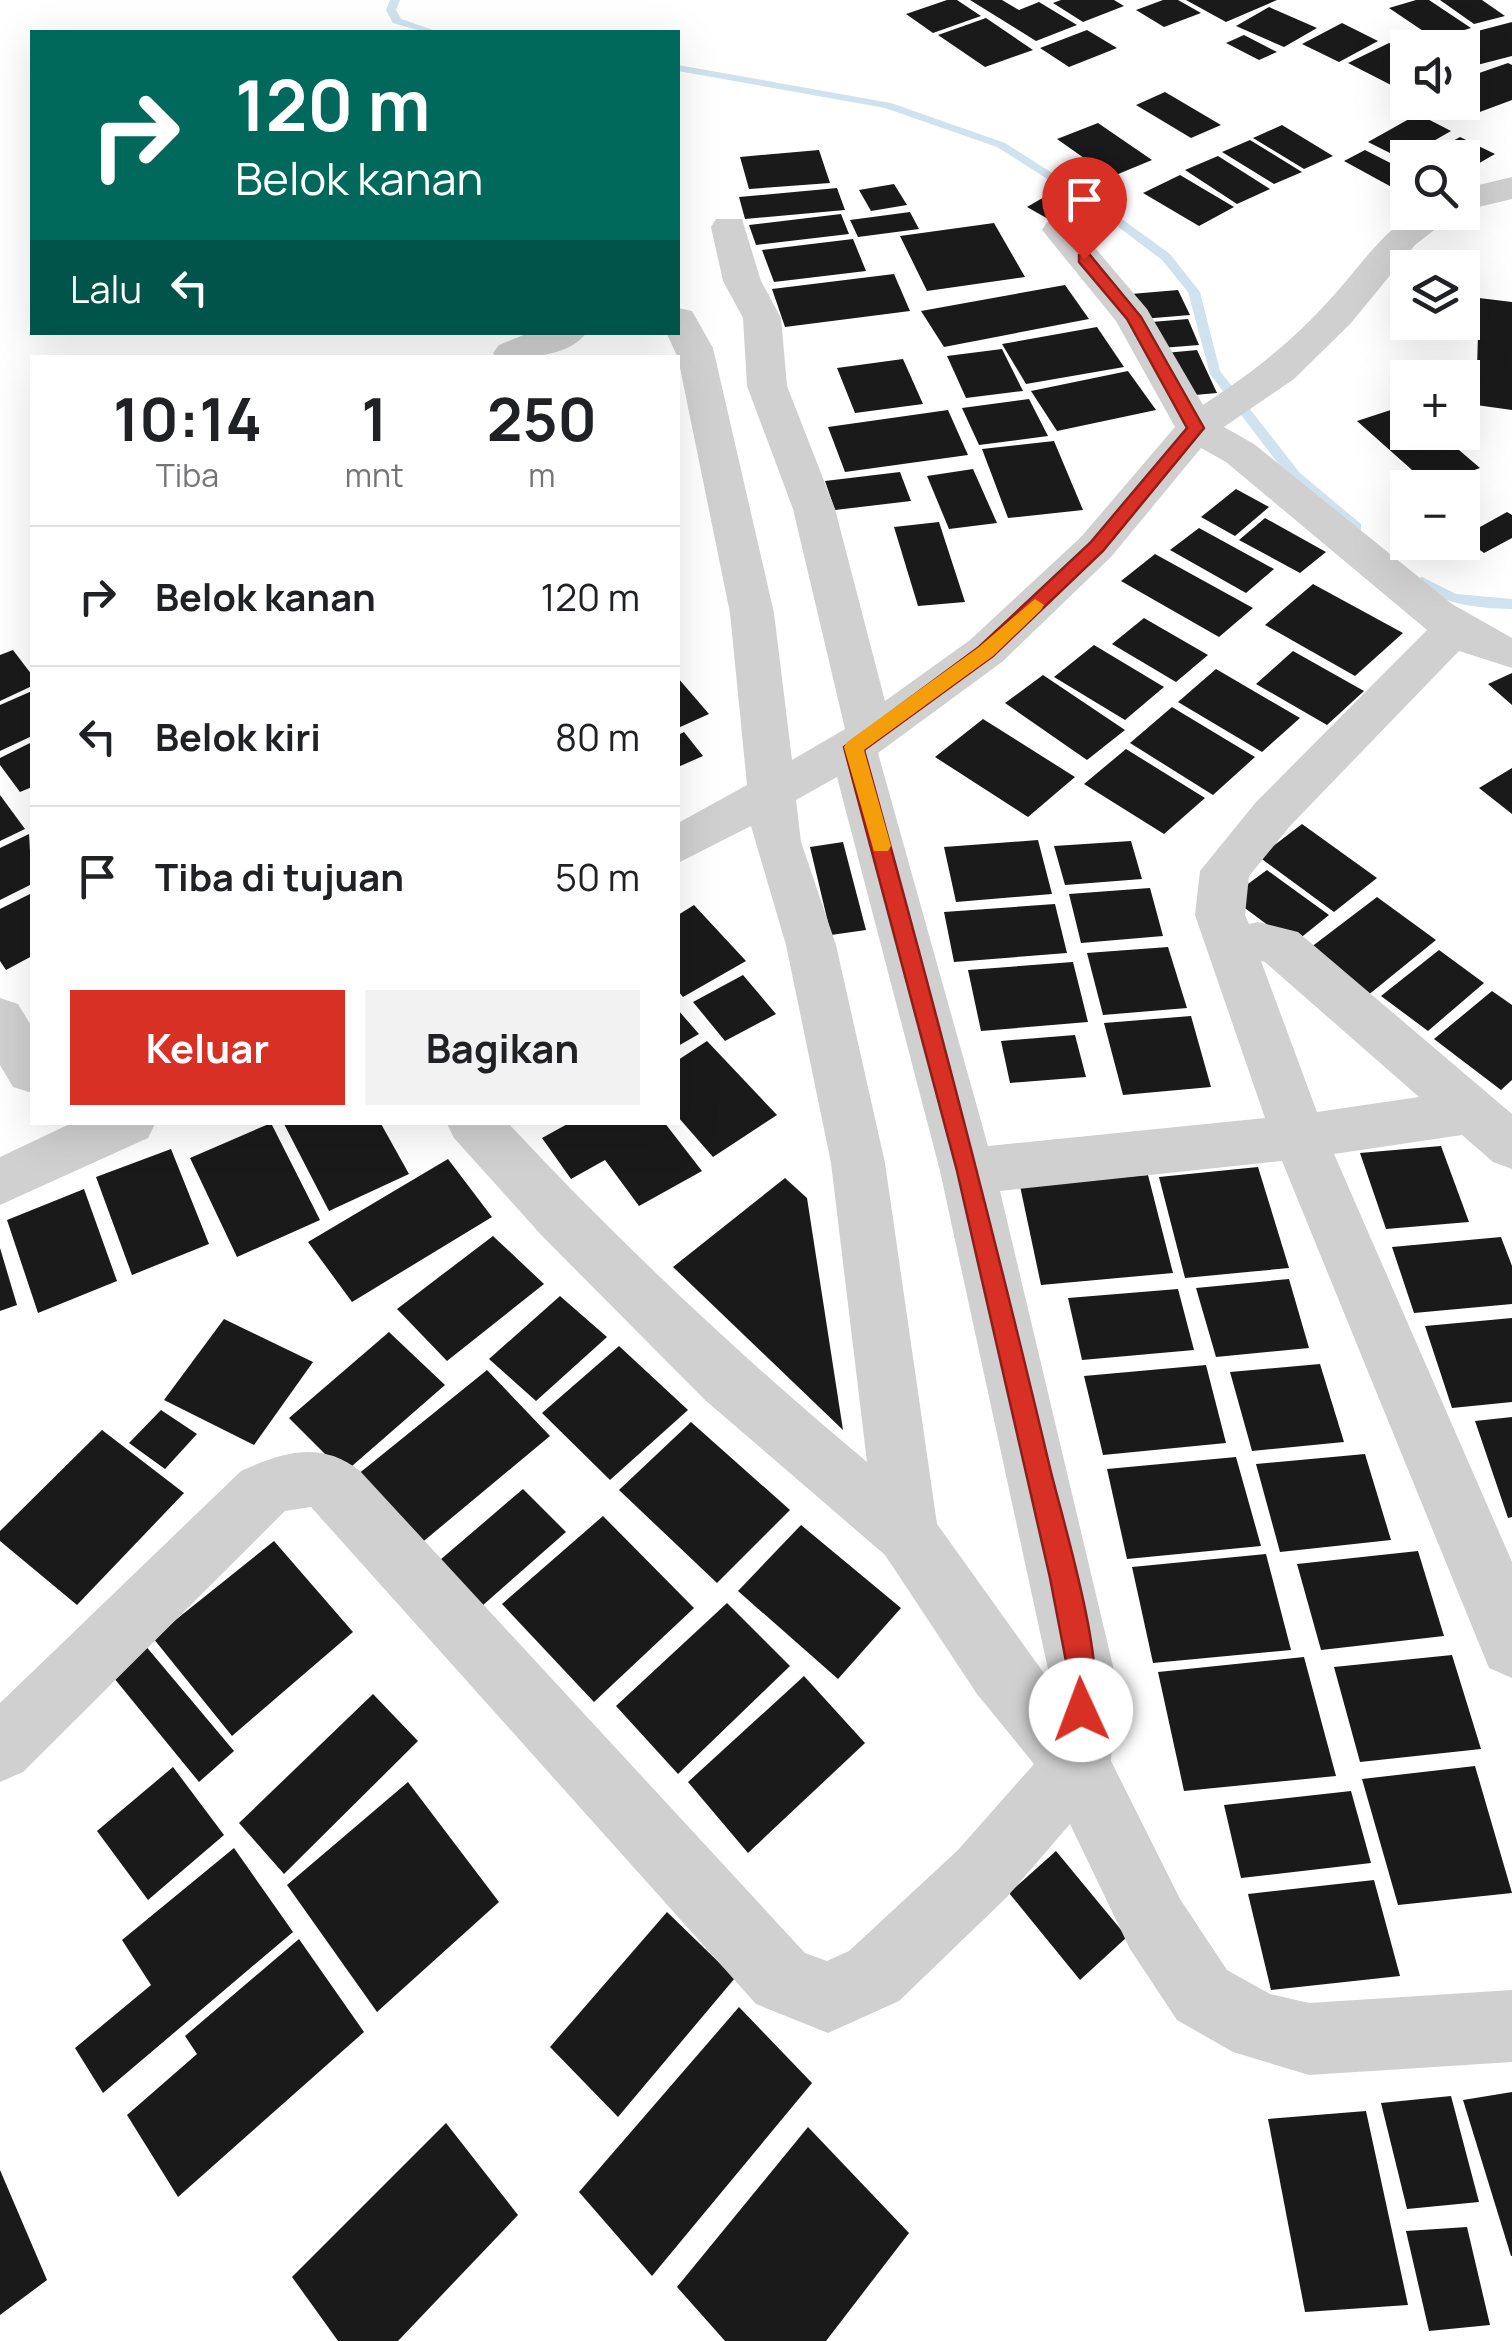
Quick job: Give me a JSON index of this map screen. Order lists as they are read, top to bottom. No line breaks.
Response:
{"page":{"map_buttons":["+","−"],"turn":["120 m","Belok kanan"],"then":"Lalu","eta":["10:14","Tiba","1","mnt","250","m"],"list":[{"name":"Belok kanan","value":"120 m"},{"name":"Belok kiri","value":"80 m"},{"name":"Tiba di tujuan","value":"50 m"}],"buttons":["Keluar","Bagikan"]}}
